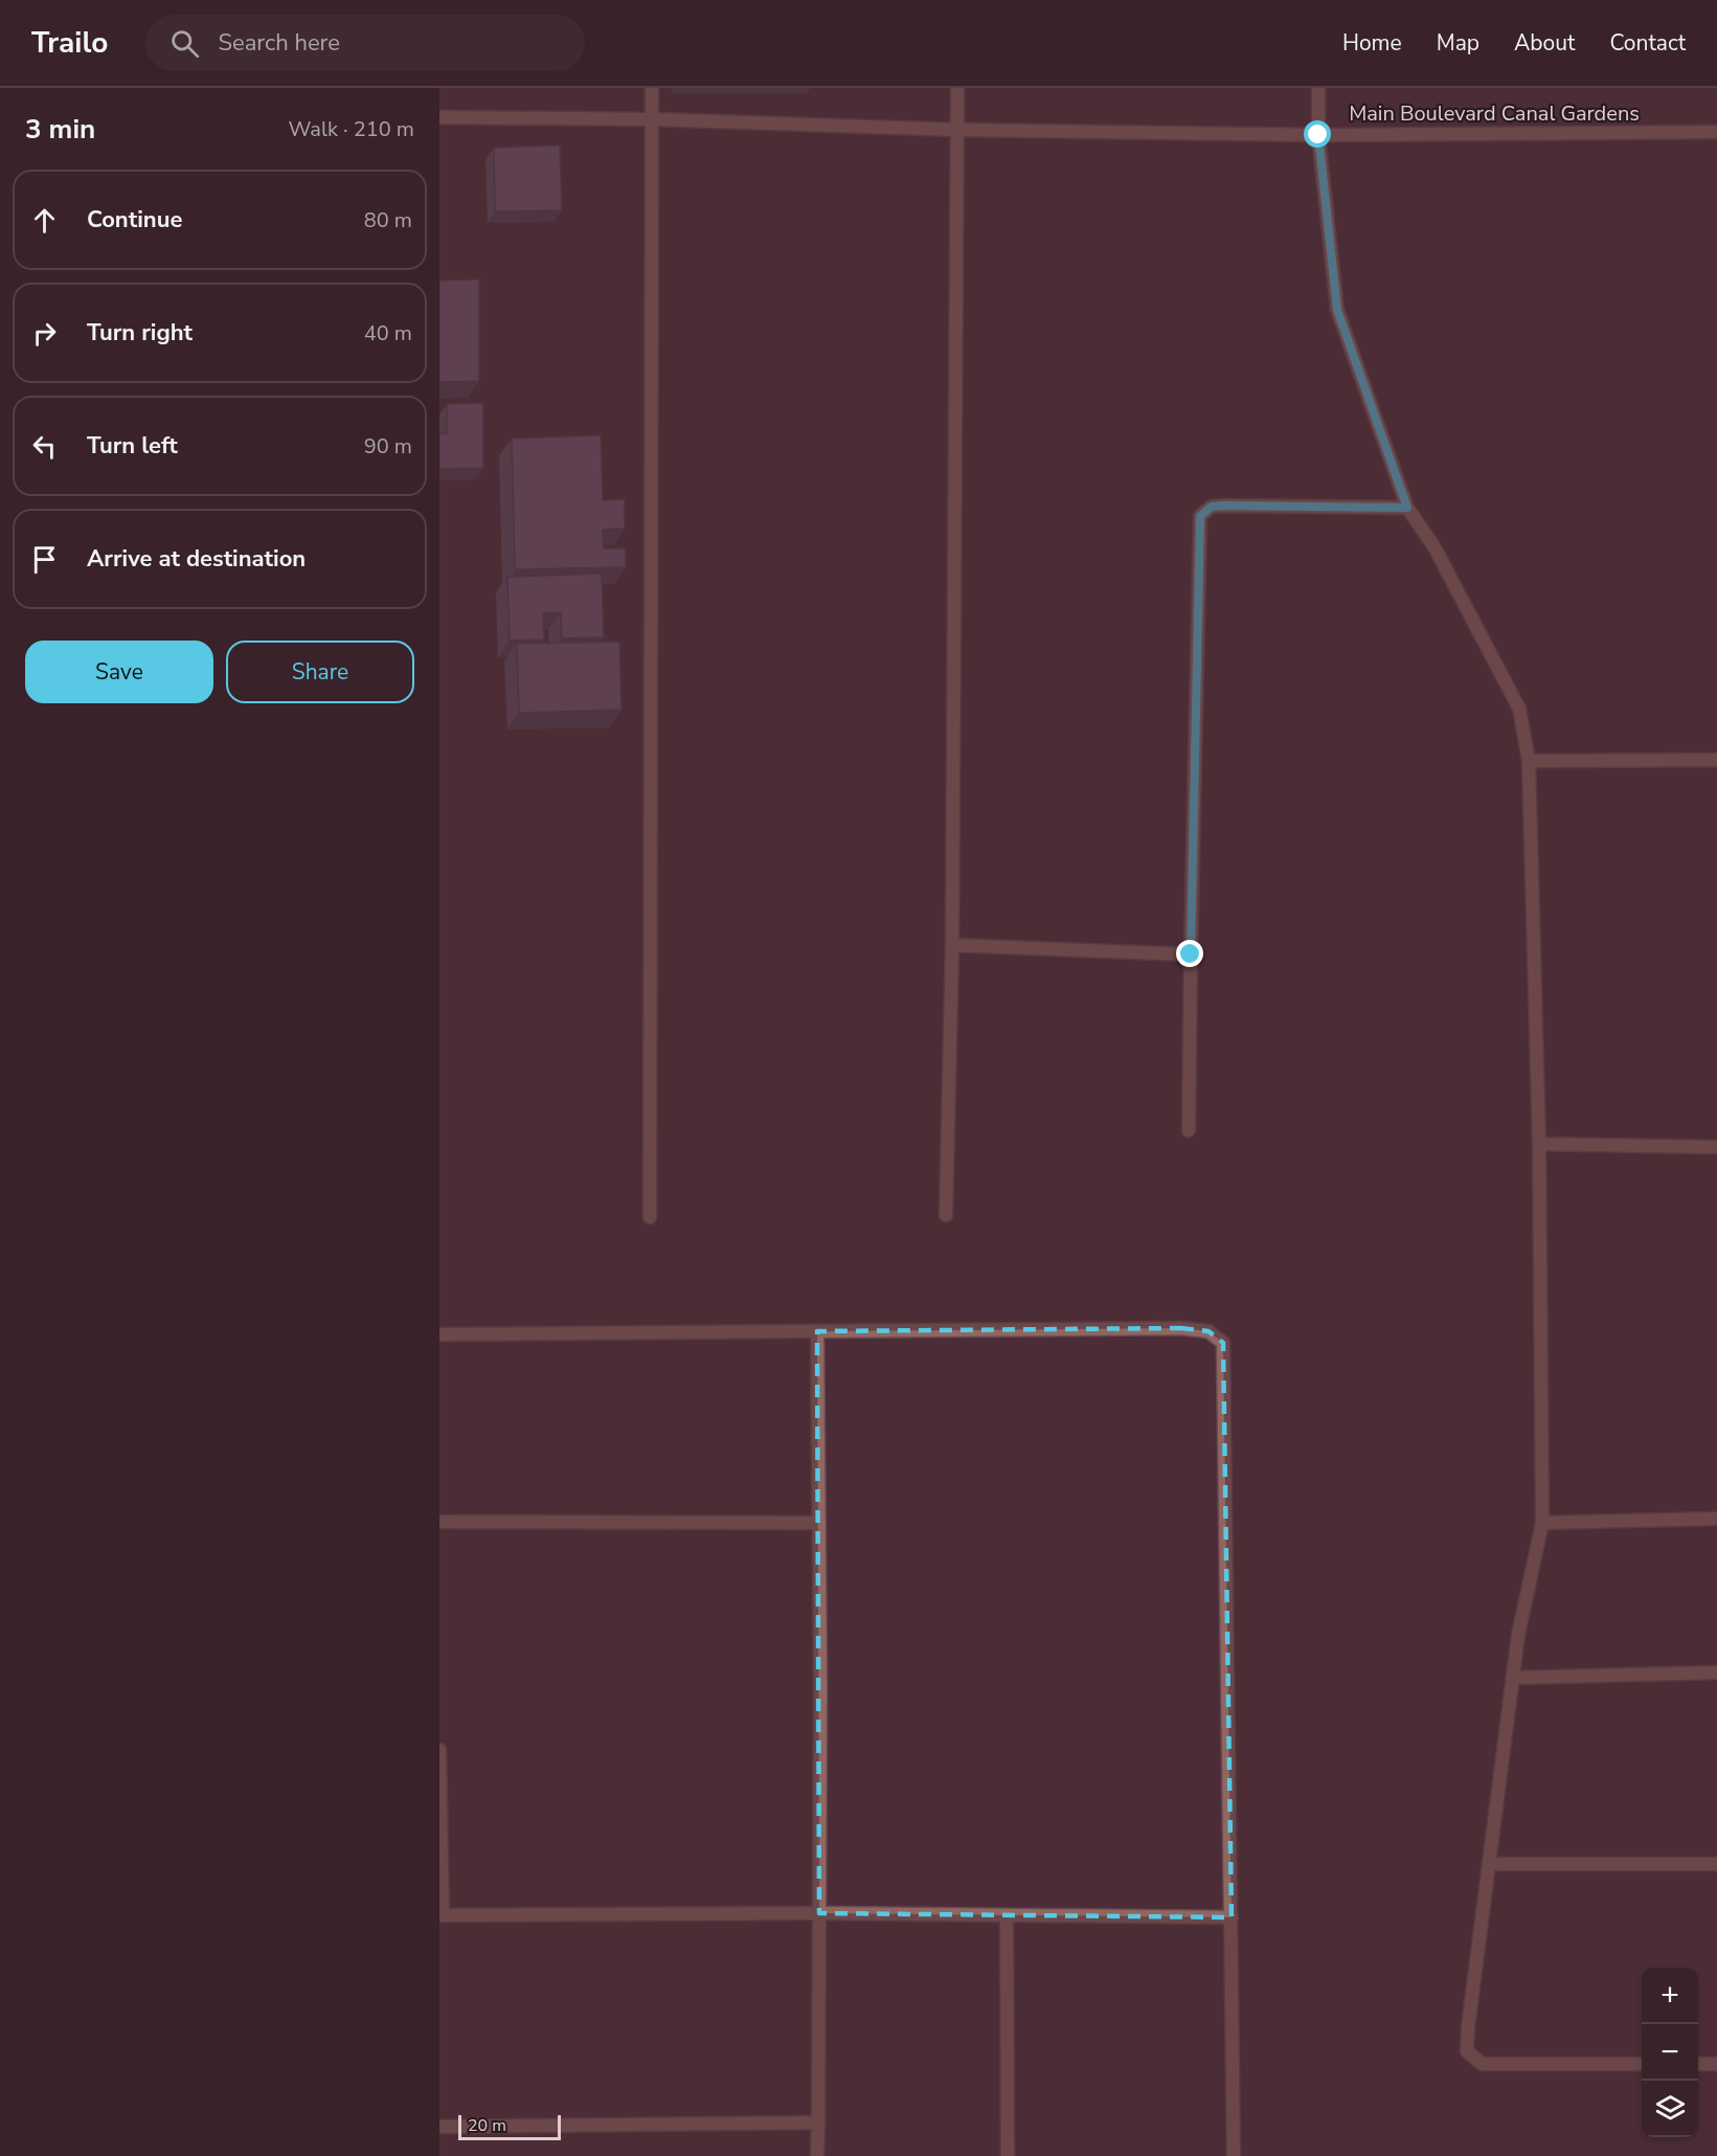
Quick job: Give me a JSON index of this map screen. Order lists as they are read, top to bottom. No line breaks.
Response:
{"streets":{"street":["Main Boulevard Canal Gardens"]},"scale_bar":"20 m","page":{"header":"Trailo","search":"Search here","nav":["Home","Map","About","Contact"],"heading":["3 min","Walk · 210 m"],"list":[["Continue","80 m"],["Turn right","40 m"],["Turn left","90 m"],"Arrive at destination"],"buttons":["Save","Share"],"map_buttons":["+","−"],"scale":"20 m"}}
